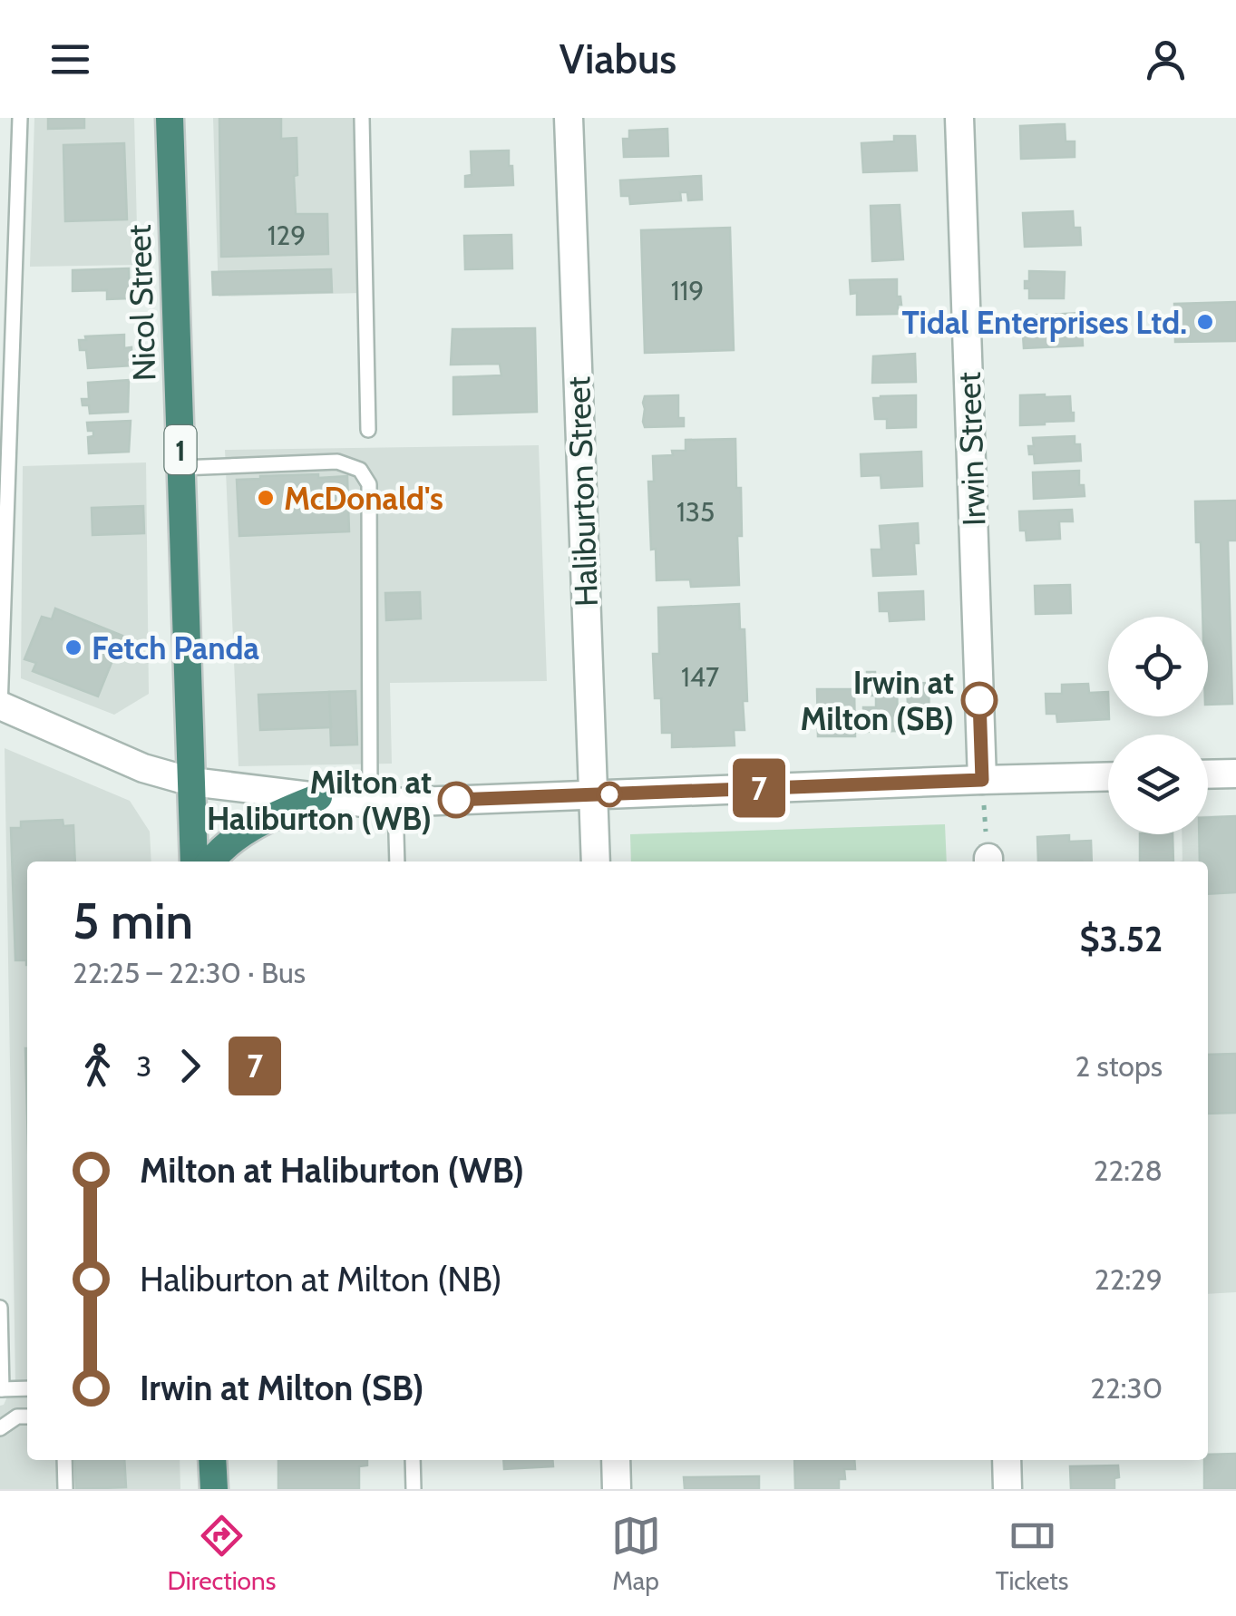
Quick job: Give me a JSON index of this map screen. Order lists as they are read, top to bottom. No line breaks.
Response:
{"streets":{"highway":["Nicol Street","1"],"street":["Irwin Street","Haliburton Street"]},"places":["Tidal Enterprises Ltd.","McDonald's","Fetch Panda","Irwin at Milton (SB)","Milton at Haliburton (WB)"],"lines":["bus line 7"],"house_numbers":["129","119","135","147"],"page":{"header":"Viabus","on_map":"7","heading":["5 min","22:25 – 22:30 · Bus","$3.52"],"legs":["3","7","2 stops"],"list":[{"name":"Milton at Haliburton (WB)","value":"22:28"},{"name":"Haliburton at Milton (NB)","value":"22:29"},{"name":"Irwin at Milton (SB)","value":"22:30"}],"tabs":["Directions","Map","Tickets"]}}
